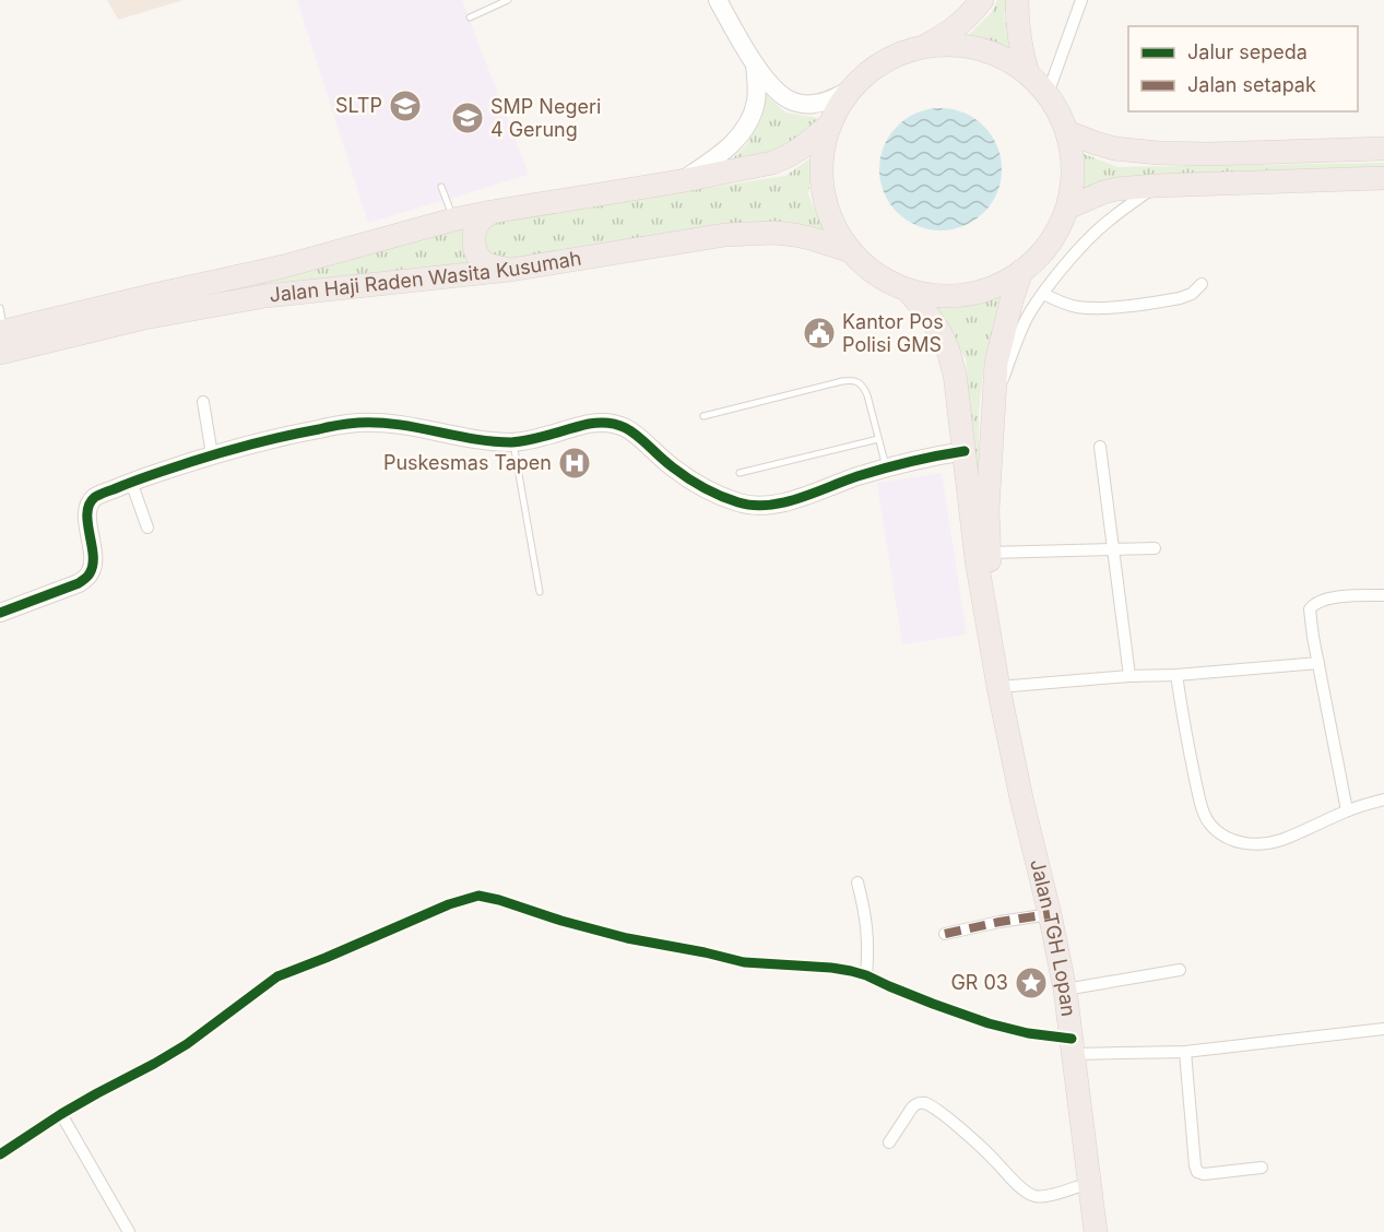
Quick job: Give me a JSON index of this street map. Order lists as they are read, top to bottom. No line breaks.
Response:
{"streets":{"highway":["Jalan Haji Raden Wasita Kusumah","Jalan TGH Lopan"]},"places":{"school or university":["SLTP","SMP Negeri 4 Gerung"],"public building":["Kantor Pos Polisi GMS"],"hospital":["Puskesmas Tapen"],"place":["GR 03"]},"legend":["Jalur sepeda","Jalan setapak"]}
